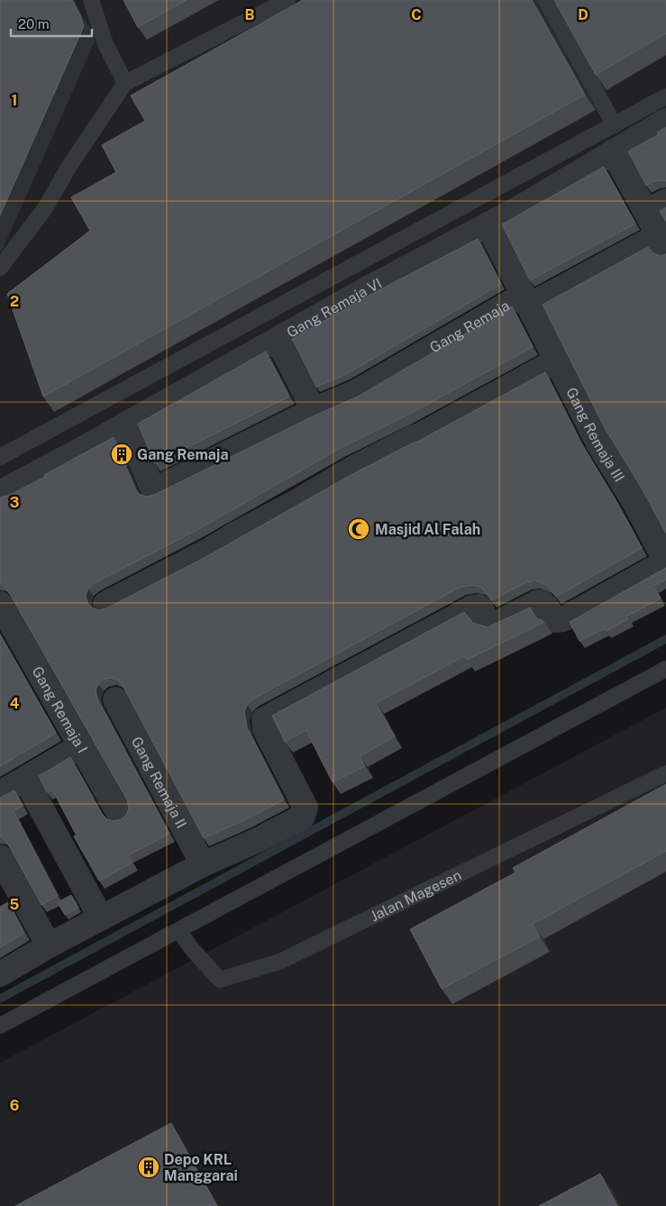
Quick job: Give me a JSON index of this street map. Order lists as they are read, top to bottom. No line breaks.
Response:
{"streets":{"street":["Gang Remaja VI","Gang Remaja","Gang Remaja III","Gang Remaja I","Gang Remaja II"],"lane":["Jalan Magesen"]},"crossings":[["Gang Remaja VI","Gang Remaja"],["Gang Remaja VI","Gang Remaja III"],["Gang Remaja","Gang Remaja III"]],"places":{"building":["Gang Remaja","Depo KRL Manggarai"],"mosque":["Masjid Al Falah"]},"scale_bar":"20 m","grid":{"columns":["B","C","D"],"rows":["1","2","3","4","5","6"]}}
